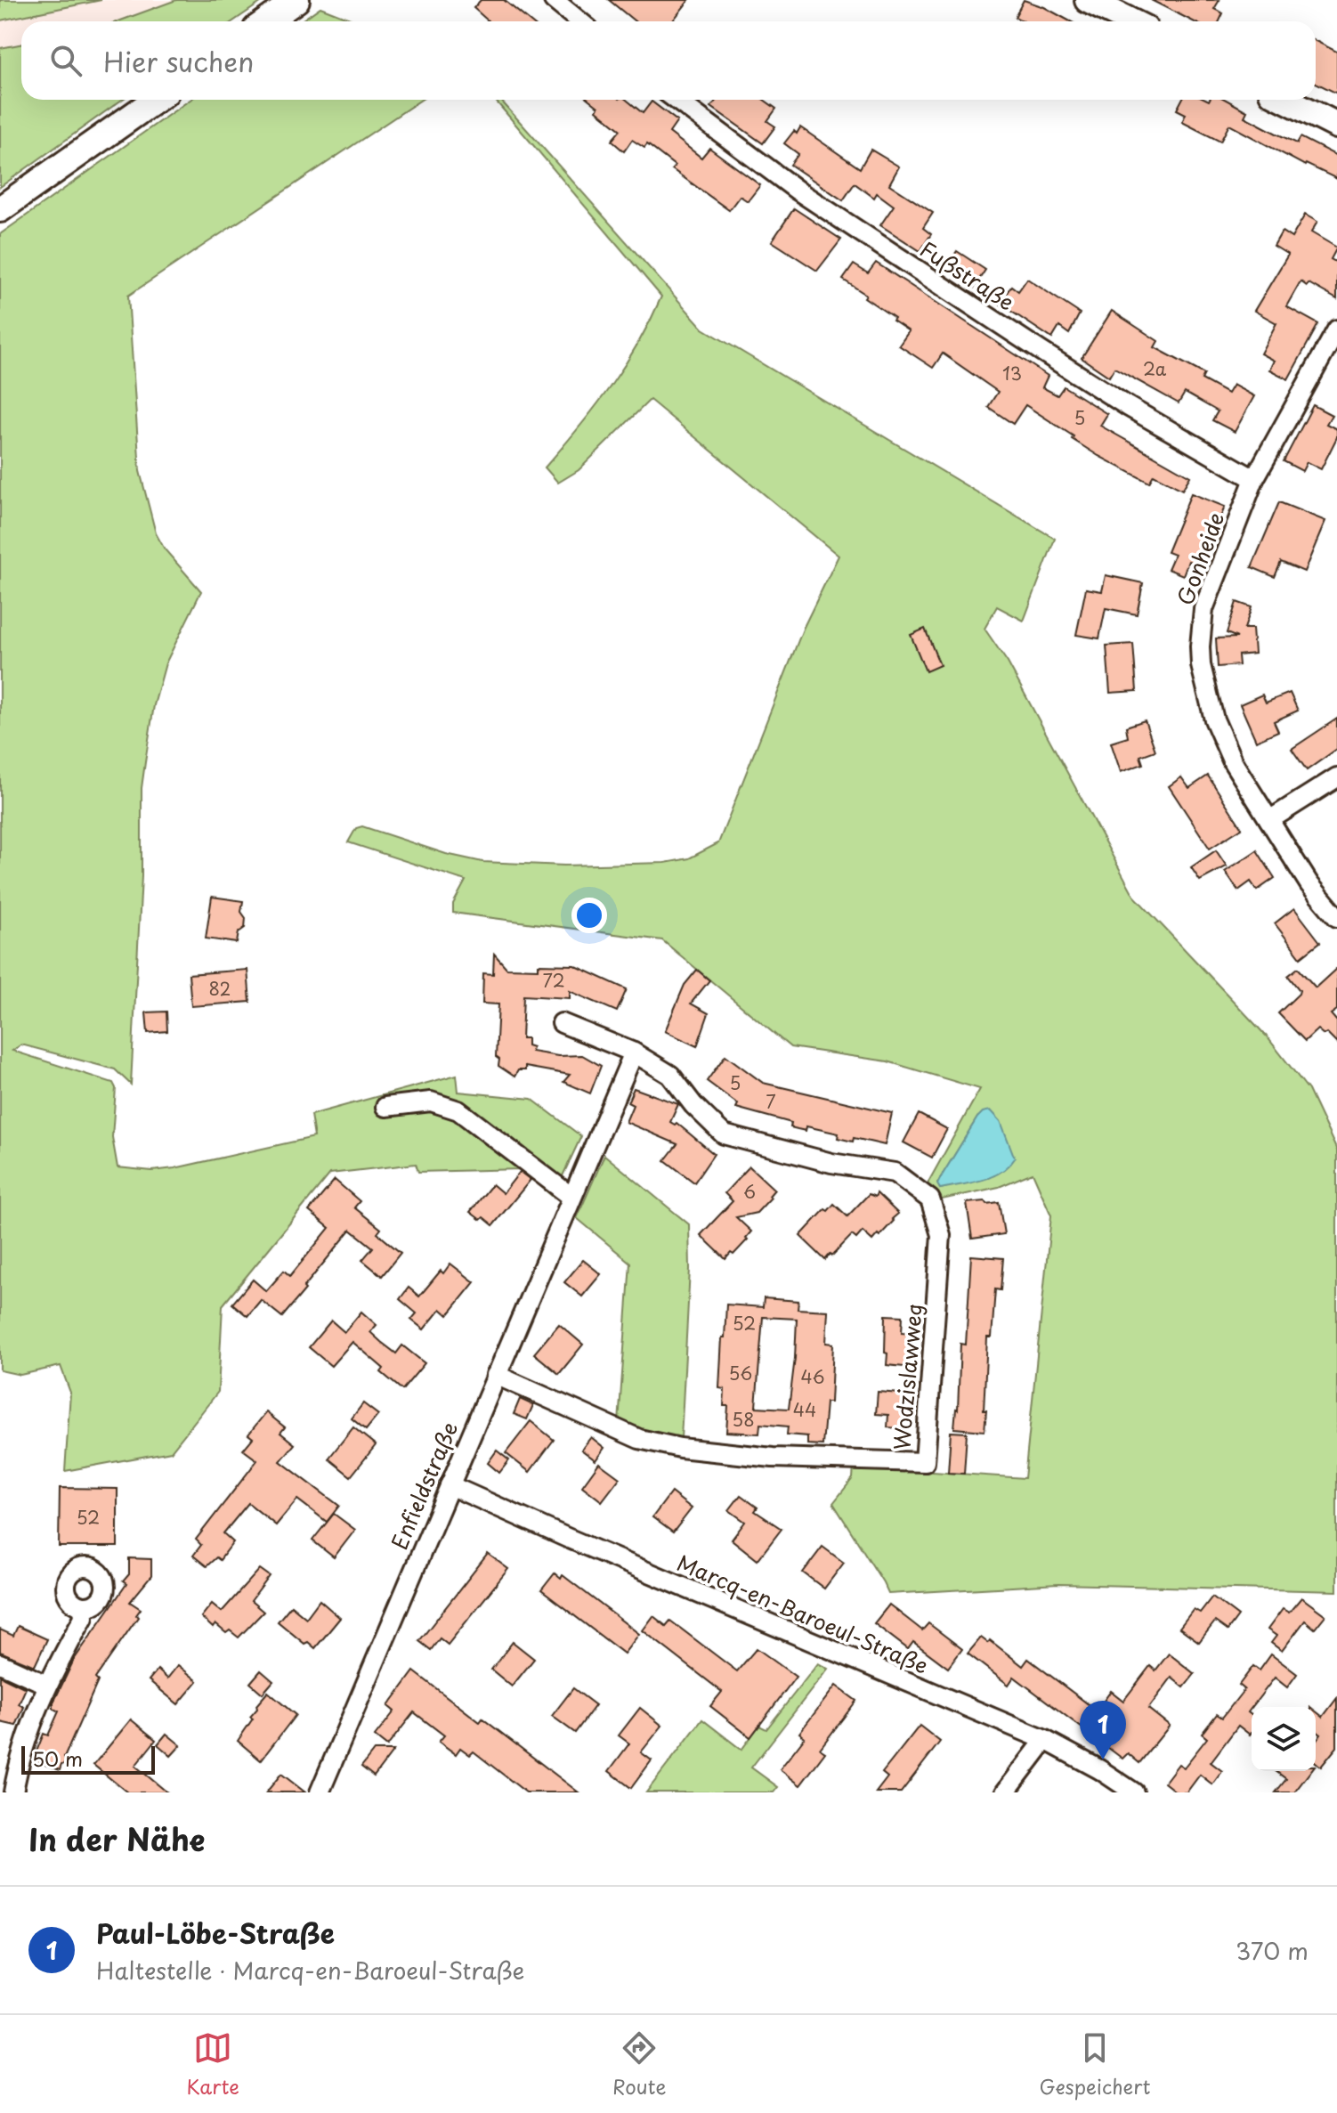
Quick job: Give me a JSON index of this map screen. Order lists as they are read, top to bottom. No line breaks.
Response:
{"streets":{"street":["Fußstraße","Gonheide","Wodzislawweg","Enfieldstraße","Marcq-en-Baroeul-Straße"]},"crossings":[["Fußstraße","Gonheide"],["Wodzislawweg","Enfieldstraße"],["Enfieldstraße","Marcq-en-Baroeul-Straße"]],"house_numbers":["2a","13","5","72","82","5","7","6","52","56","46","44","58","52"],"scale_bar":"50 m","page":{"search":"Hier suchen","pins":"1","scale":"50 m","heading":"In der Nähe","list":[{"mark":"1","name":"Paul-Löbe-Straße","note":"Haltestelle · Marcq-en-Baroeul-Straße","value":"370 m"}],"nav":["Karte","Route","Gespeichert"]}}
